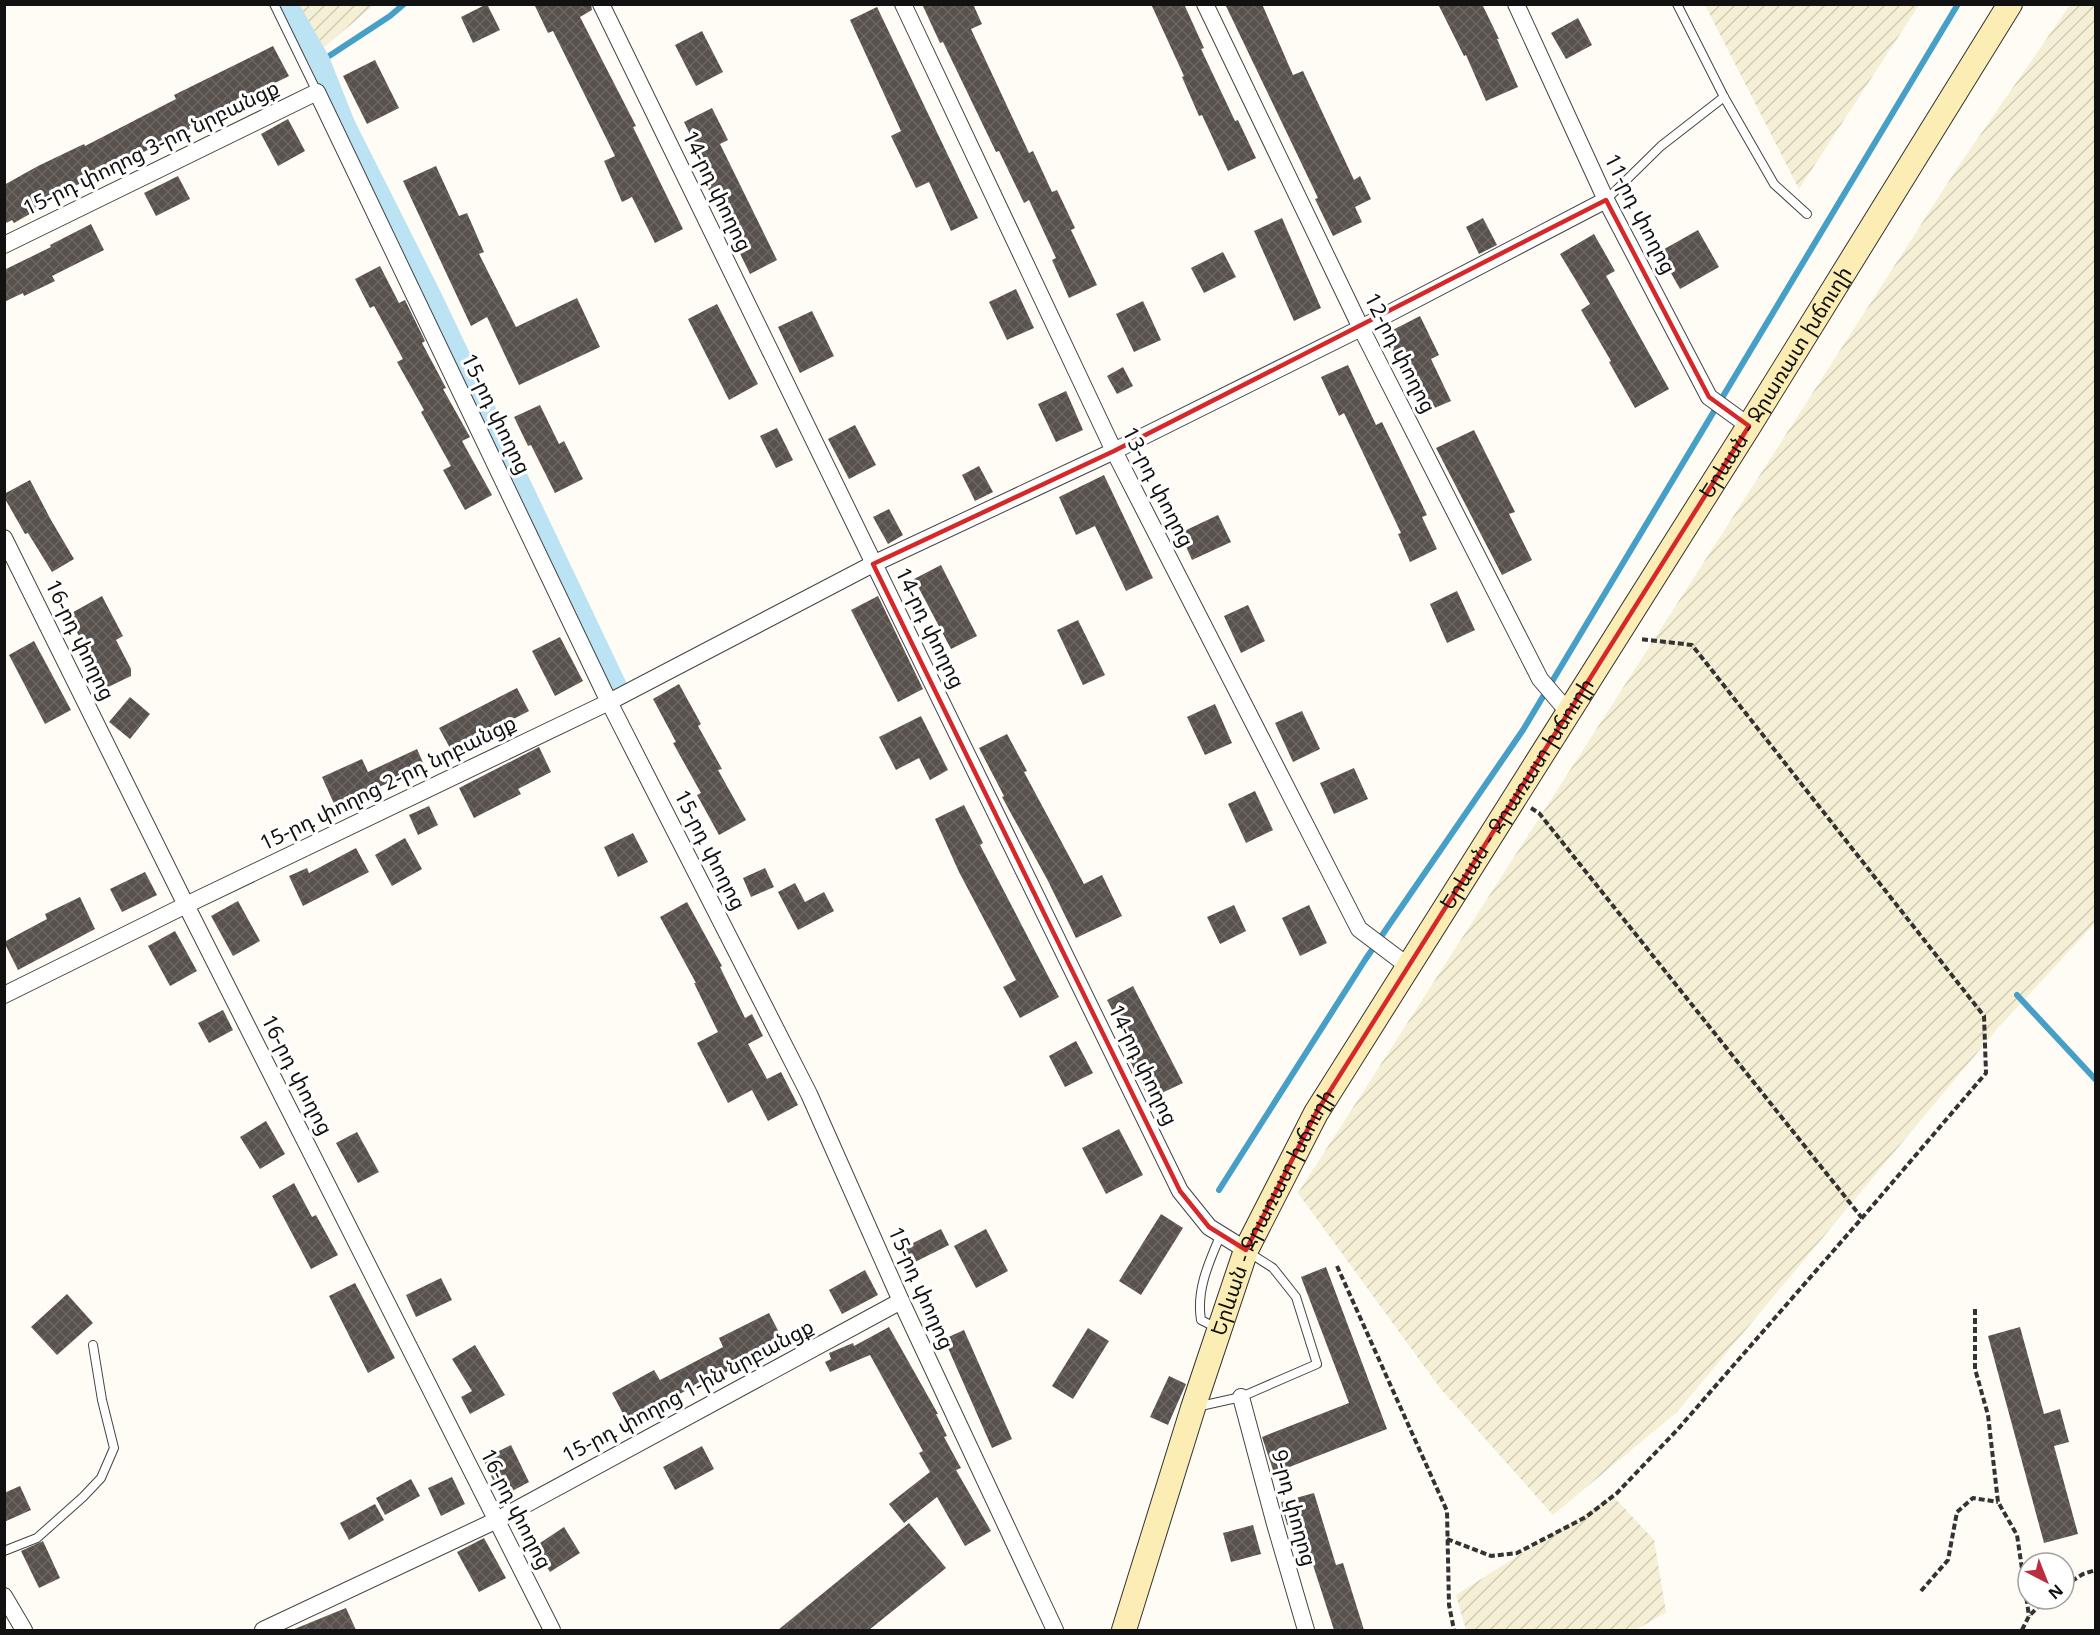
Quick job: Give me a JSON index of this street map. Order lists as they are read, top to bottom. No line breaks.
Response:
{"streets":{"main road":["Երևան - Ջրառատ խճուղի"],"street":["15-րդ փողոց 3-րդ նրբանցք","14-րդ փողոց","11-րդ փողոց","12-րդ փողոց","15-րդ փողոց","13-րդ փողոց","16-րդ փողոց","15-րդ փողոց 2-րդ նրբանցք","15-րդ փողոց 1-ին նրբանցք","9-րդ փողոց"]},"crossings":[["15-րդ փողոց 3-րդ նրբանցք","15-րդ փողոց"],["14-րդ փողոց","Երևան - Ջրառատ խճուղի"],["14-րդ փողոց","15-րդ փողոց 2-րդ նրբանցք"],["11-րդ փողոց","Երևան - Ջրառատ խճուղի"],["11-րդ փողոց","15-րդ փողոց 2-րդ նրբանցք"],["12-րդ փողոց","Երևան - Ջրառատ խճուղի"],["12-րդ փողոց","15-րդ փողոց 2-րդ նրբանցք"],["Երևան - Ջրառատ խճուղի","13-րդ փողոց"],["15-րդ փողոց","15-րդ փողոց 2-րդ նրբանցք"],["15-րդ փողոց","15-րդ փողոց 1-ին նրբանցք"],["13-րդ փողոց","15-րդ փողոց 2-րդ նրբանցք"],["16-րդ փողոց","15-րդ փողոց 2-րդ նրբանցք"],["16-րդ փողոց","15-րդ փողոց 1-ին նրբանցք"]],"north":"bottom right"}
